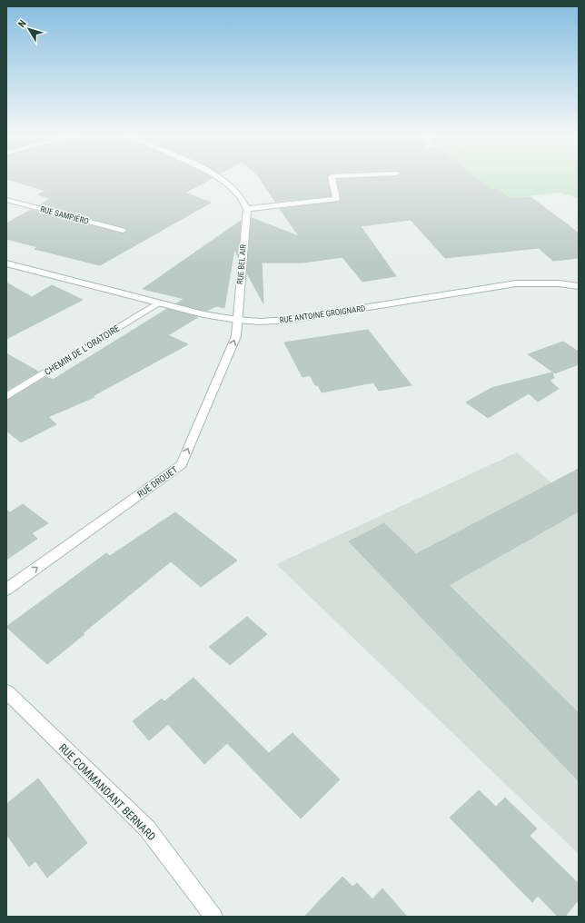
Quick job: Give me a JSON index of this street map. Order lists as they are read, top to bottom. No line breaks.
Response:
{"streets":{"street":["RUE SAMPIÉRO","RUE BEL AIR","RUE ANTOINE GROIGNARD","CHEMIN DE L'ORATOIRE","RUE DROUET","RUE COMMANDANT BERNARD"]},"crossings":[["RUE BEL AIR","RUE ANTOINE GROIGNARD"],["RUE BEL AIR","RUE DROUET"],["RUE ANTOINE GROIGNARD","CHEMIN DE L'ORATOIRE"],["RUE ANTOINE GROIGNARD","RUE DROUET"]],"one_way":["RUE DROUET"],"north":"top left"}
